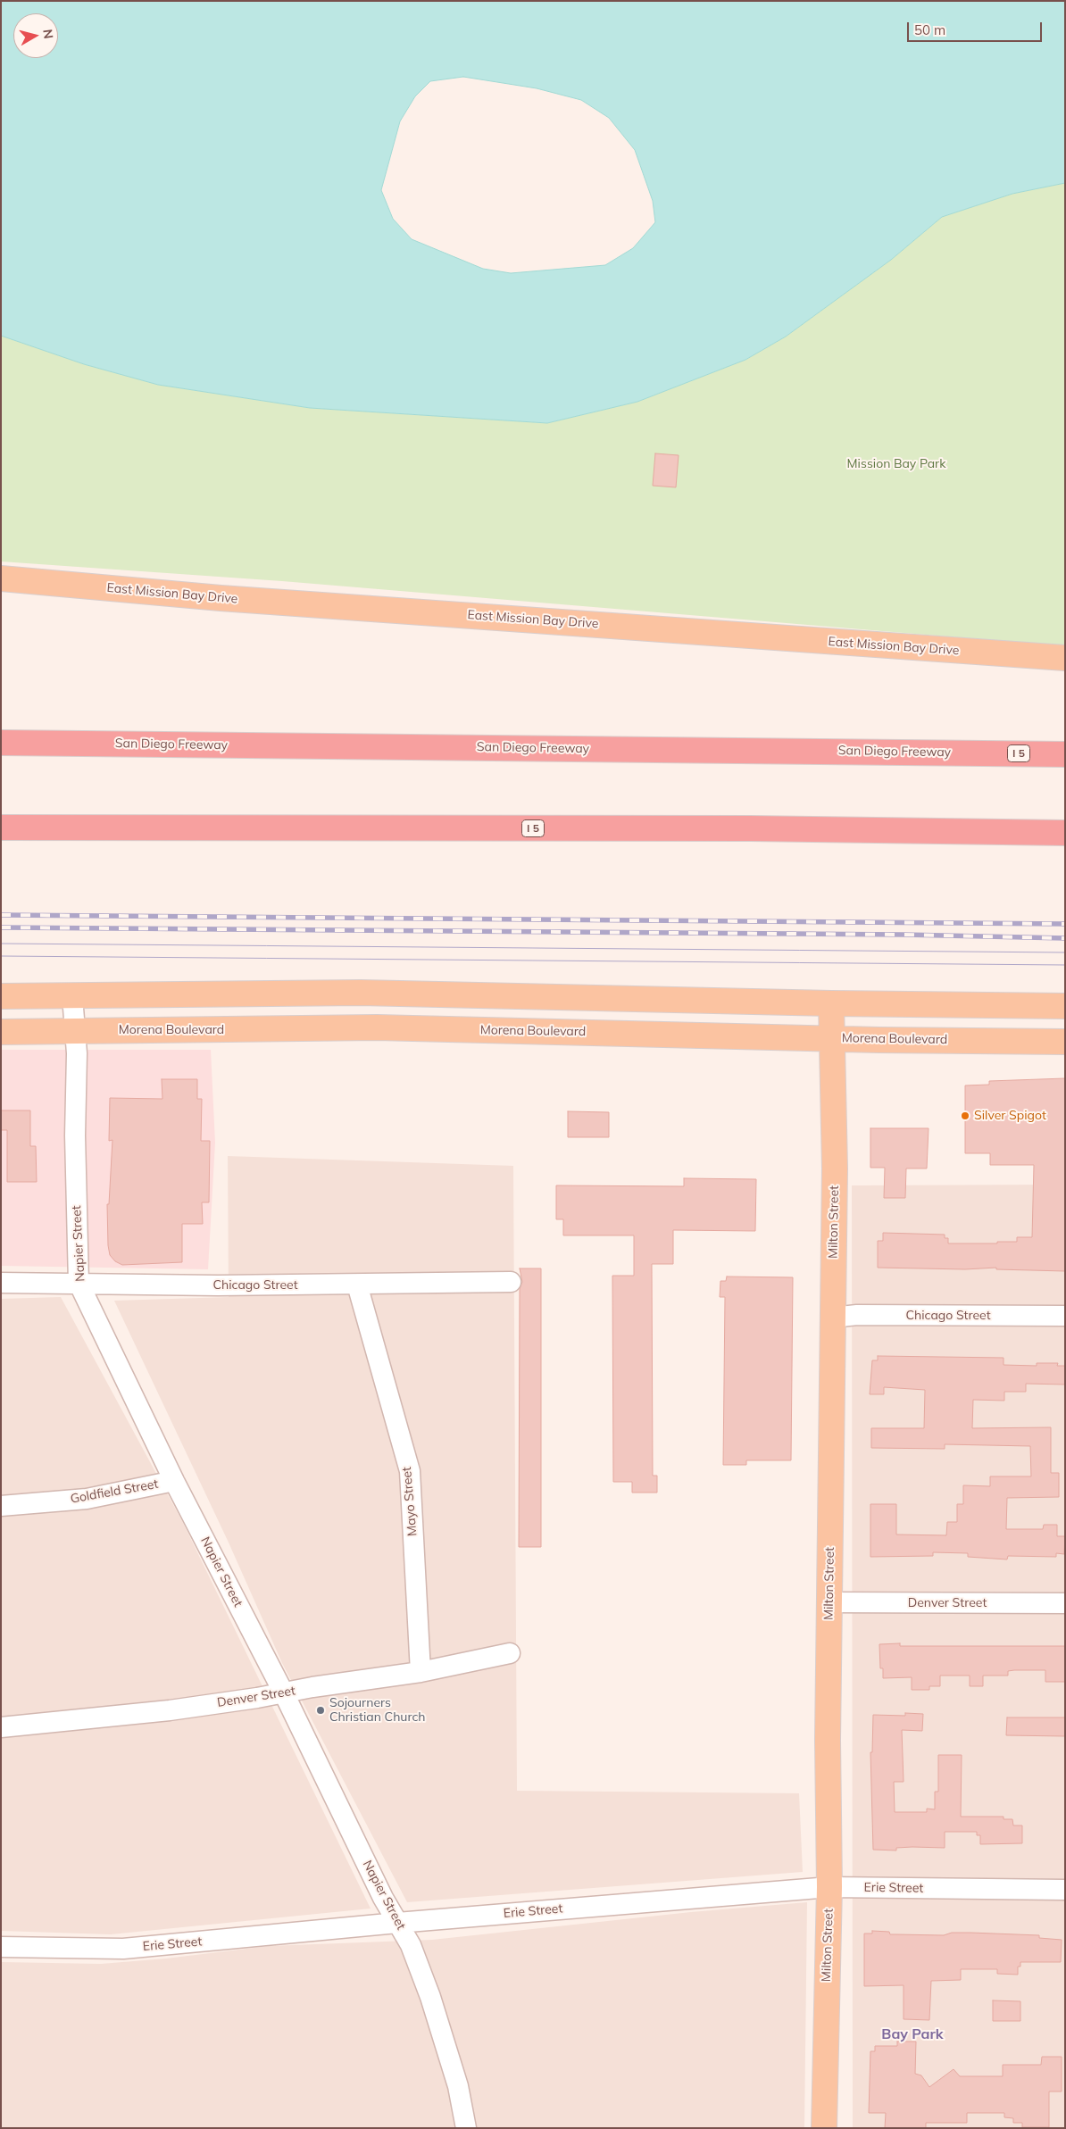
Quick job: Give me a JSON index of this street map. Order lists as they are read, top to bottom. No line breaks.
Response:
{"streets":{"highway":["San Diego Freeway","I 5"],"main road":["East Mission Bay Drive","Morena Boulevard","Milton Street"],"street":["Napier Street","Chicago Street","Goldfield Street","Mayo Street","Denver Street","Erie Street"]},"crossings":[["Morena Boulevard","Milton Street"],["Morena Boulevard","Napier Street"],["Milton Street","Chicago Street"],["Milton Street","Denver Street"],["Milton Street","Erie Street"],["Napier Street","Chicago Street"],["Napier Street","Goldfield Street"],["Napier Street","Denver Street"],["Napier Street","Erie Street"],["Chicago Street","Mayo Street"],["Mayo Street","Denver Street"]],"districts":["Bay Park"],"parks":["Mission Bay Park"],"places":["Silver Spigot","Sojourners Christian Church"],"scale_bar":"50 m","north":"right"}
